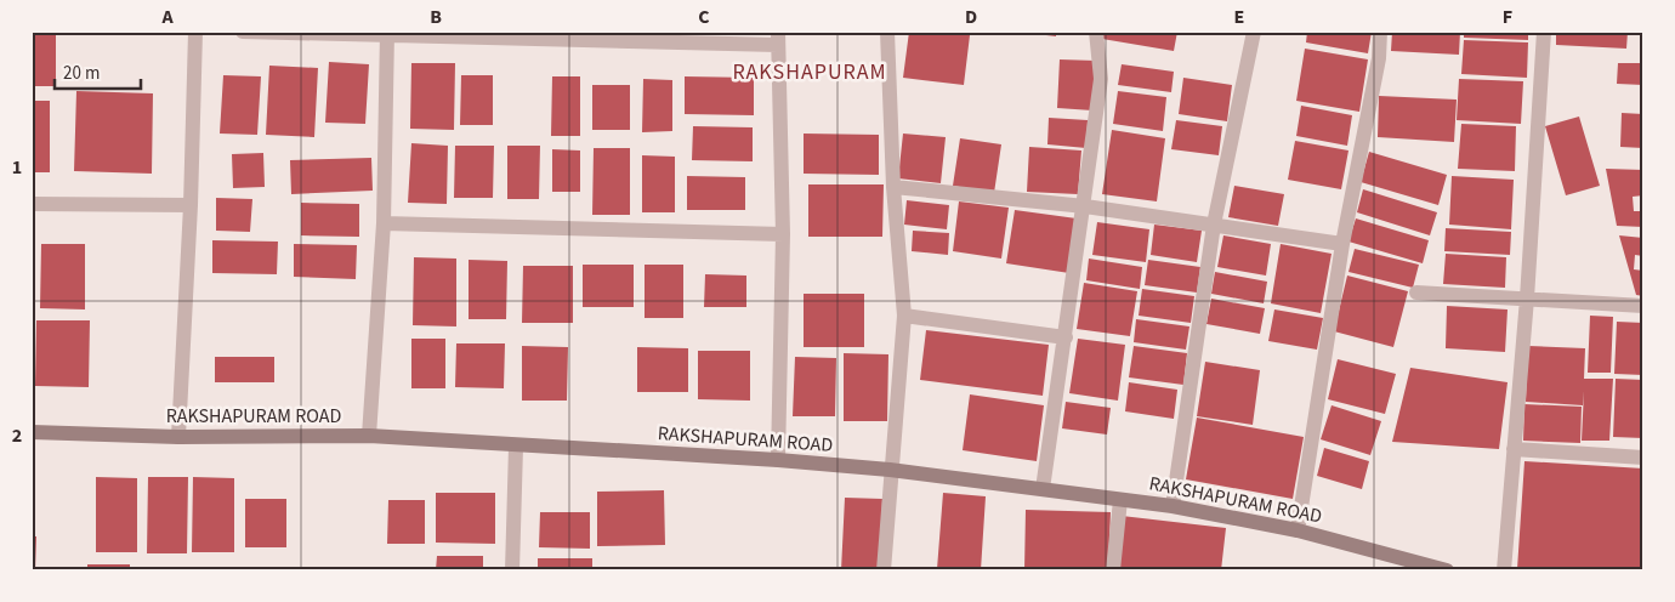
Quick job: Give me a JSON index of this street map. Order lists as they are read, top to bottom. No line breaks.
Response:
{"streets":{"street":["RAKSHAPURAM ROAD"]},"districts":["RAKSHAPURAM"],"scale_bar":"20 m","grid":{"columns":["A","B","C","D","E","F"],"rows":["1","2"]}}
